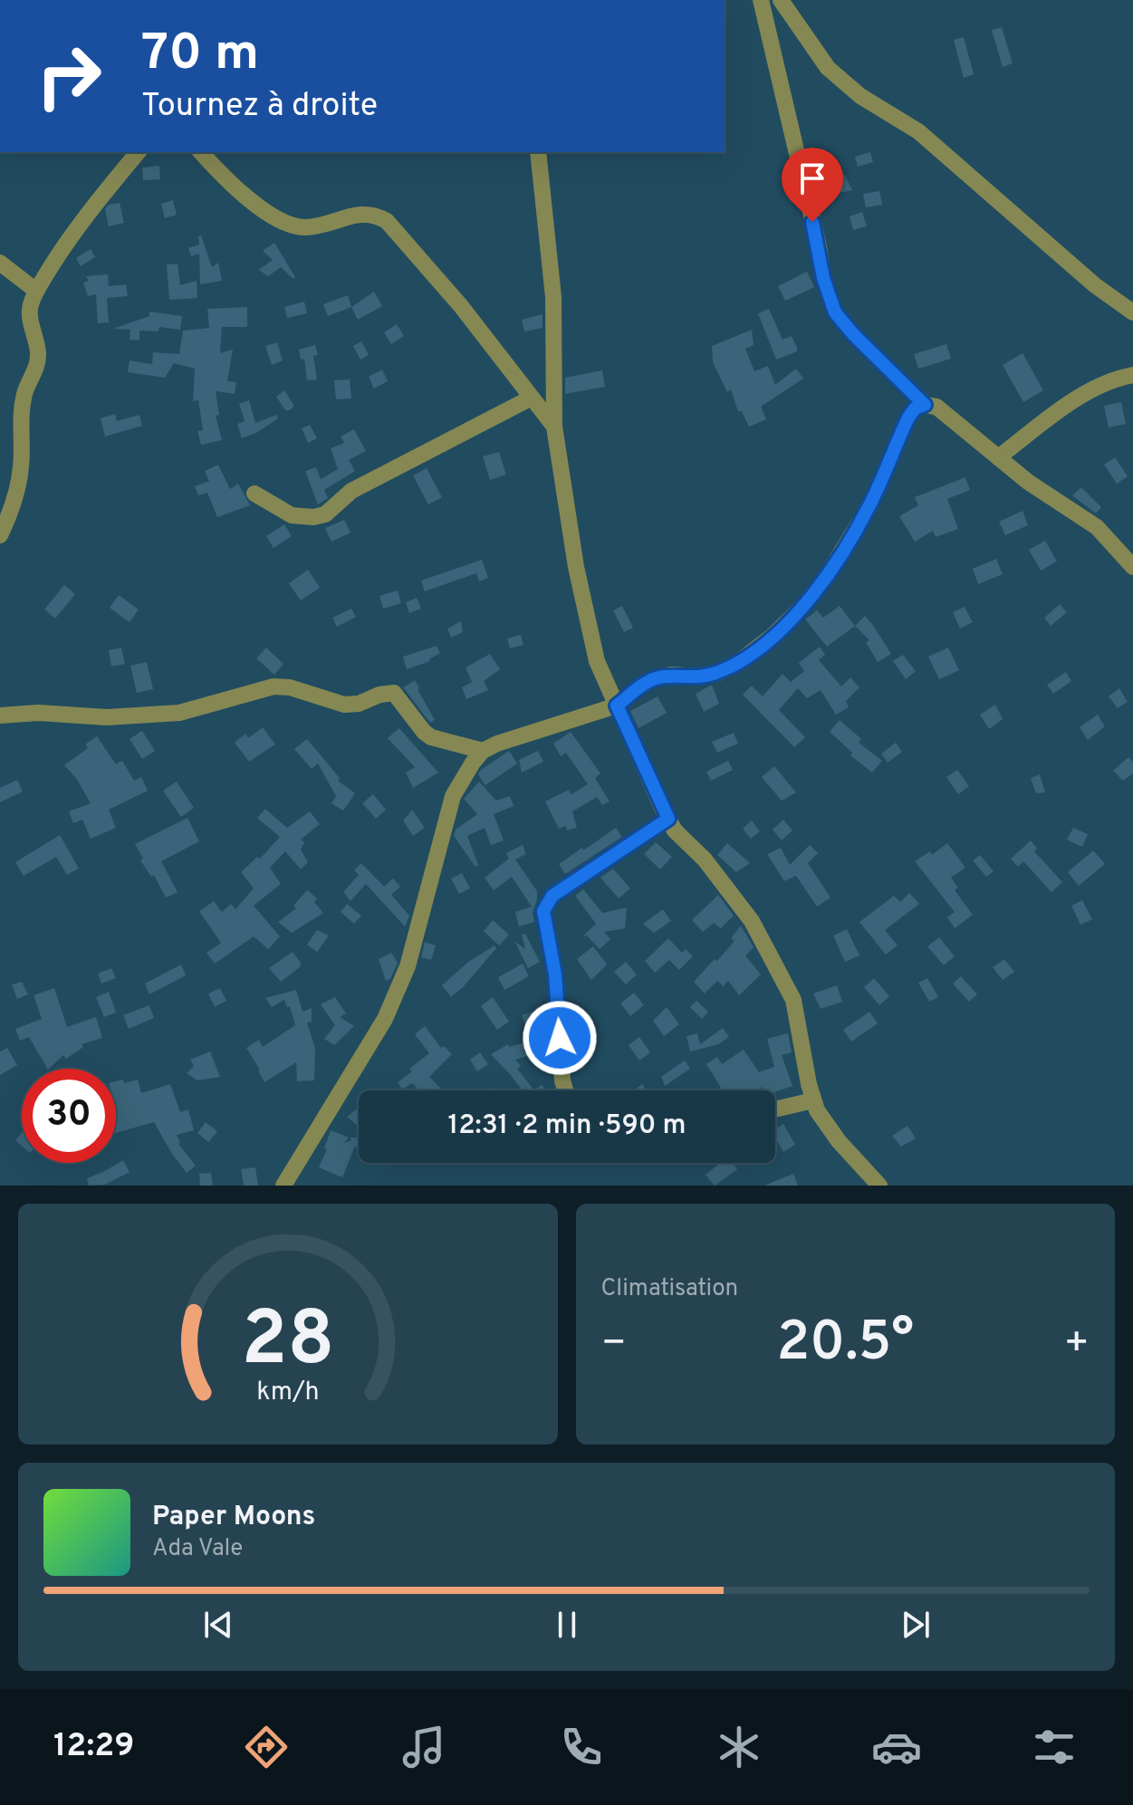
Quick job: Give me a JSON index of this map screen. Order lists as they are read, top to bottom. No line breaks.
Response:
{"page":{"turn":["70 m","Tournez à droite"],"limit":"30","trip":"12:31 · 2 min · 590 m","tile":"Climatisation","heat":["−","20.5°","+"],"song":["Paper Moons","Ada Vale"],"tabs":"12:29","gauge":["28","km/h"]}}
